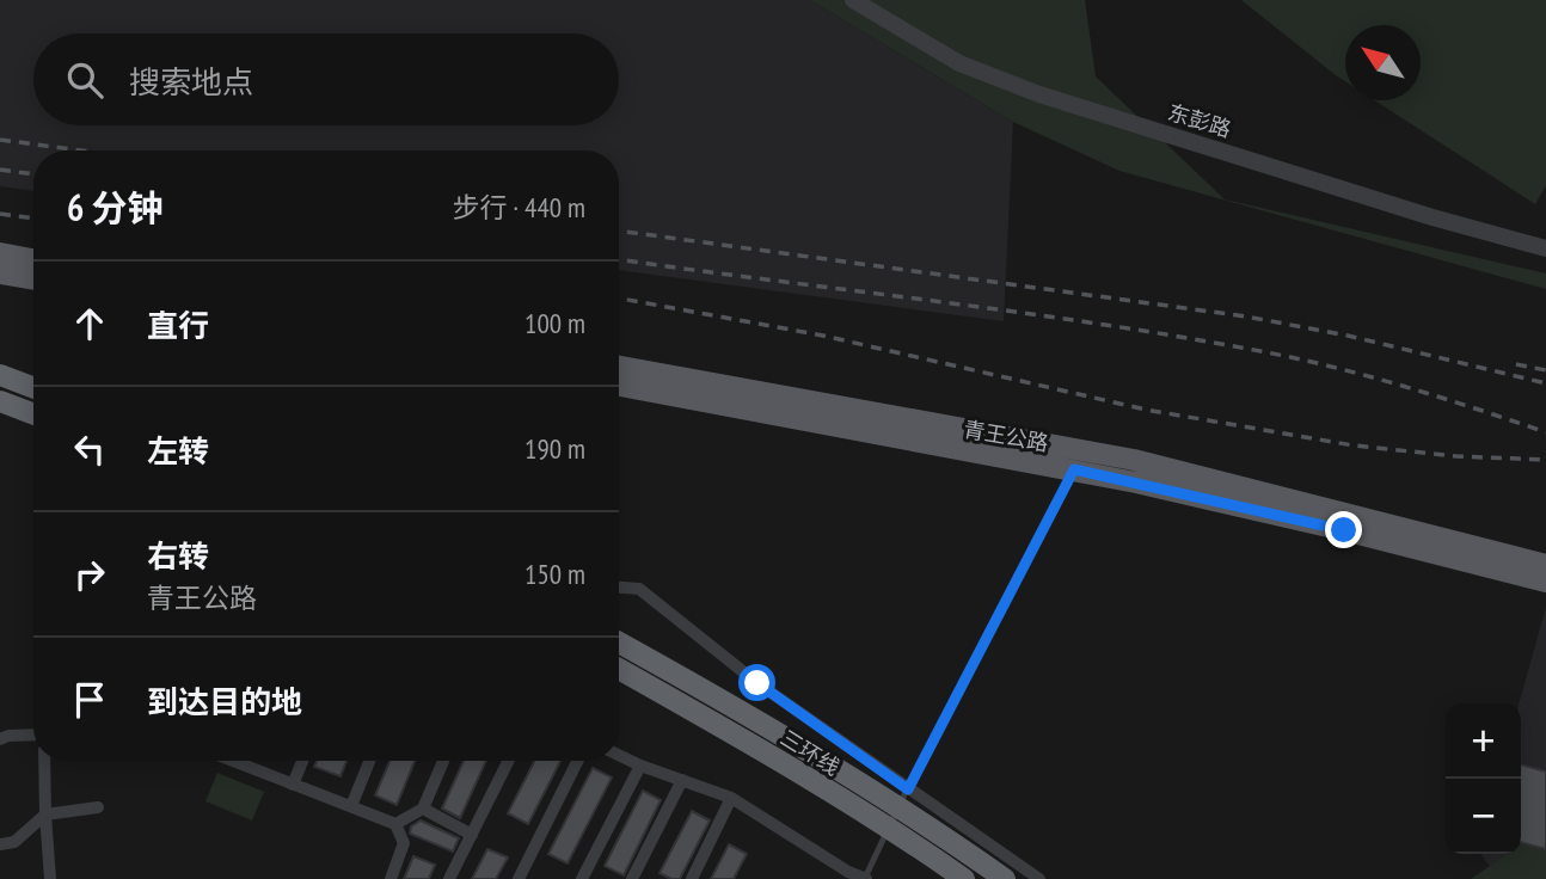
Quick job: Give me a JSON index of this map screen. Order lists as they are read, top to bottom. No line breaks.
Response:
{"streets":{"highway":["三环线"],"main road":["青王公路"],"street":["东彭路"]},"north":"top left","page":{"search":"搜索地点","heading":["6 分钟","步行 · 440 m"],"list":[["直行","100 m"],["左转","190 m"],["右转","青王公路","150 m"],"到达目的地"],"map_buttons":["+","−"]}}
